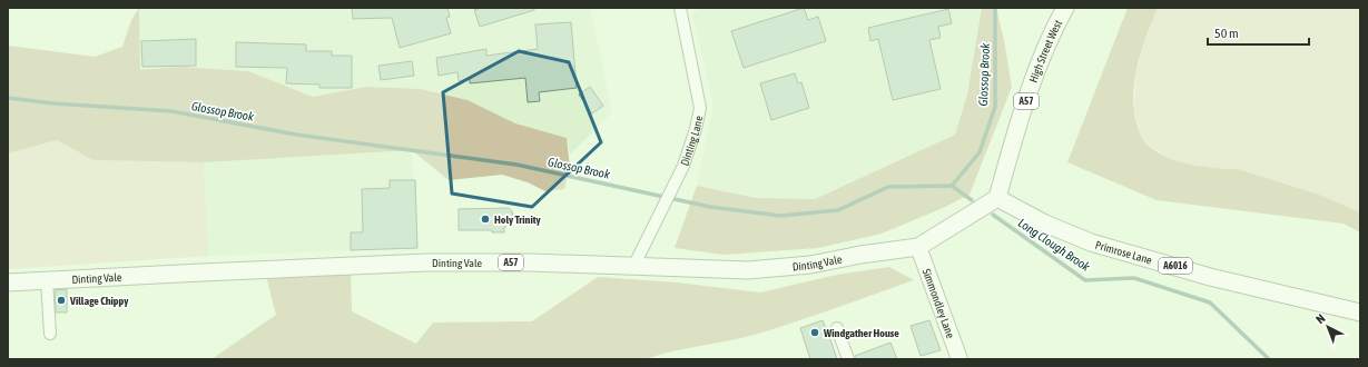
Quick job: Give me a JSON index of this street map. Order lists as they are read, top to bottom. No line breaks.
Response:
{"streets":{"main road":["High Street West","A57","Primrose Lane","Dinting Vale","A6016"],"street":["Dinting Lane","Simmondley Lane"]},"crossings":[["High Street West","Primrose Lane"],["High Street West","Dinting Vale"],["Dinting Lane","Dinting Vale"],["Primrose Lane","Dinting Vale"],["Dinting Vale","Simmondley Lane"]],"water":["Glossop Brook","Long Clough Brook"],"places":["Holy Trinity","Village Chippy","Windgather House"],"scale_bar":"50 m","north":"top left"}
